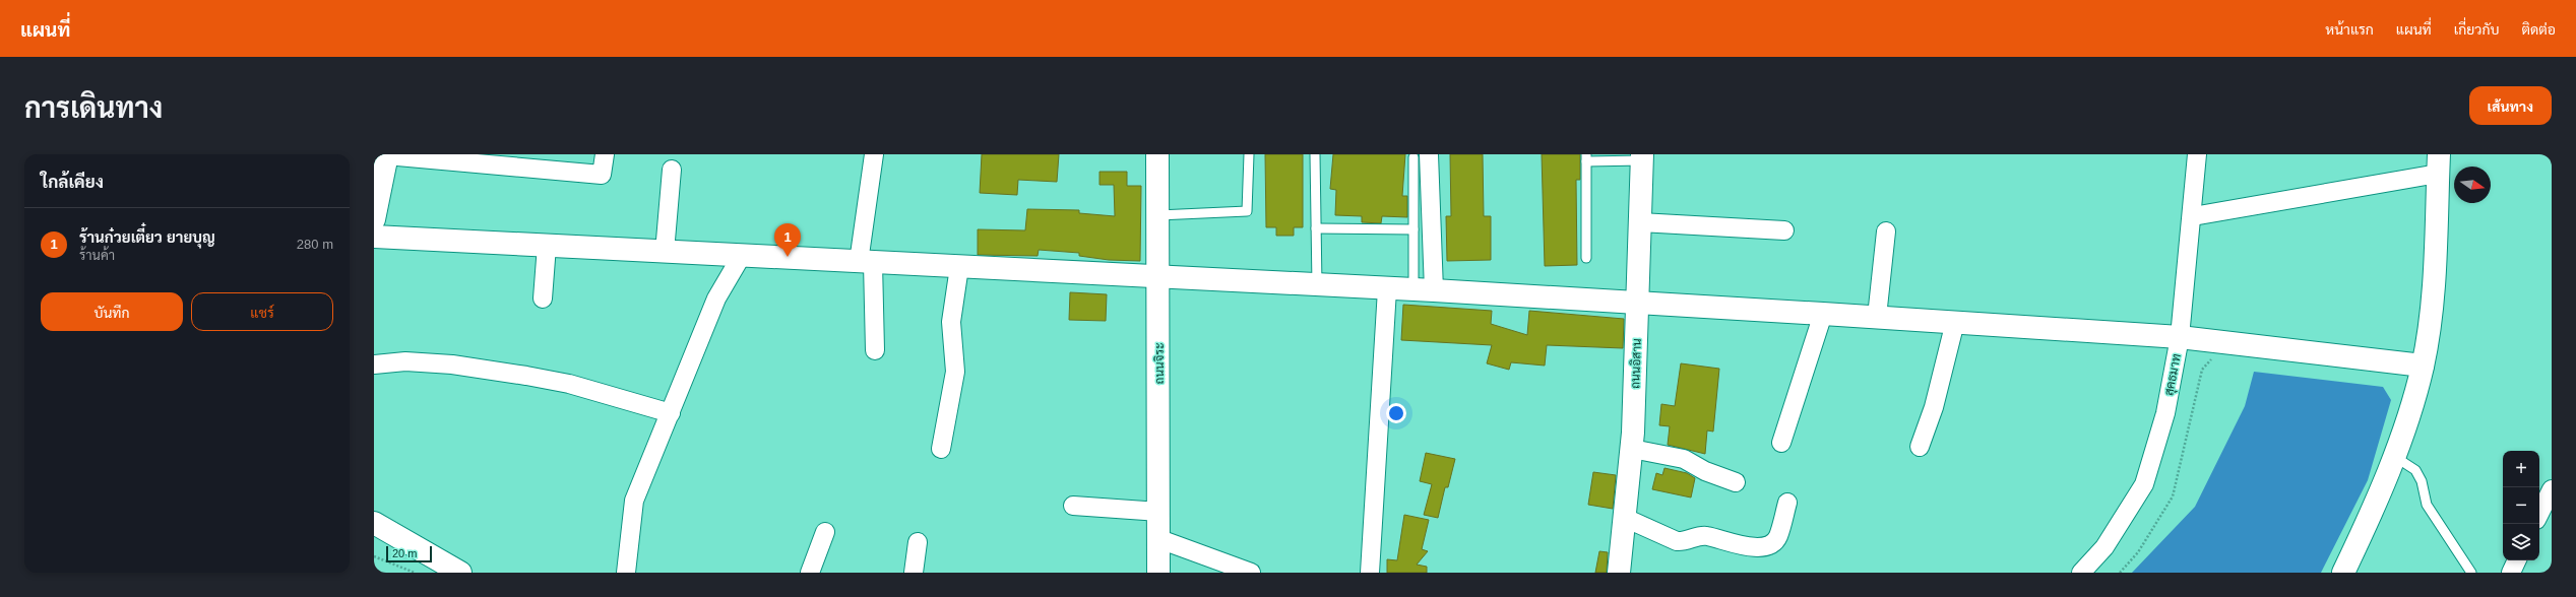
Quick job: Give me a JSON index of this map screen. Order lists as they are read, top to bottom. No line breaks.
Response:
{"streets":{"street":["ถนนจิระ","ถนนอิสาน","สุคธมาท"]},"scale_bar":"20 m","north":"right","page":{"header":"แผนที่","nav":["หน้าแรก","แผนที่","เกี่ยวกับ","ติดต่อ"],"buttons":["เส้นทาง",["บันทึก","แชร์"]],"title":"การเดินทาง","heading":"ใกล้เคียง","list":[{"mark":"1","name":"ร้านก๋วยเตี๋ยว ยายบุญ","note":"ร้านค้า","value":"280 m"}],"pins":"1","map_buttons":["+","−"],"scale":"20 m"}}
